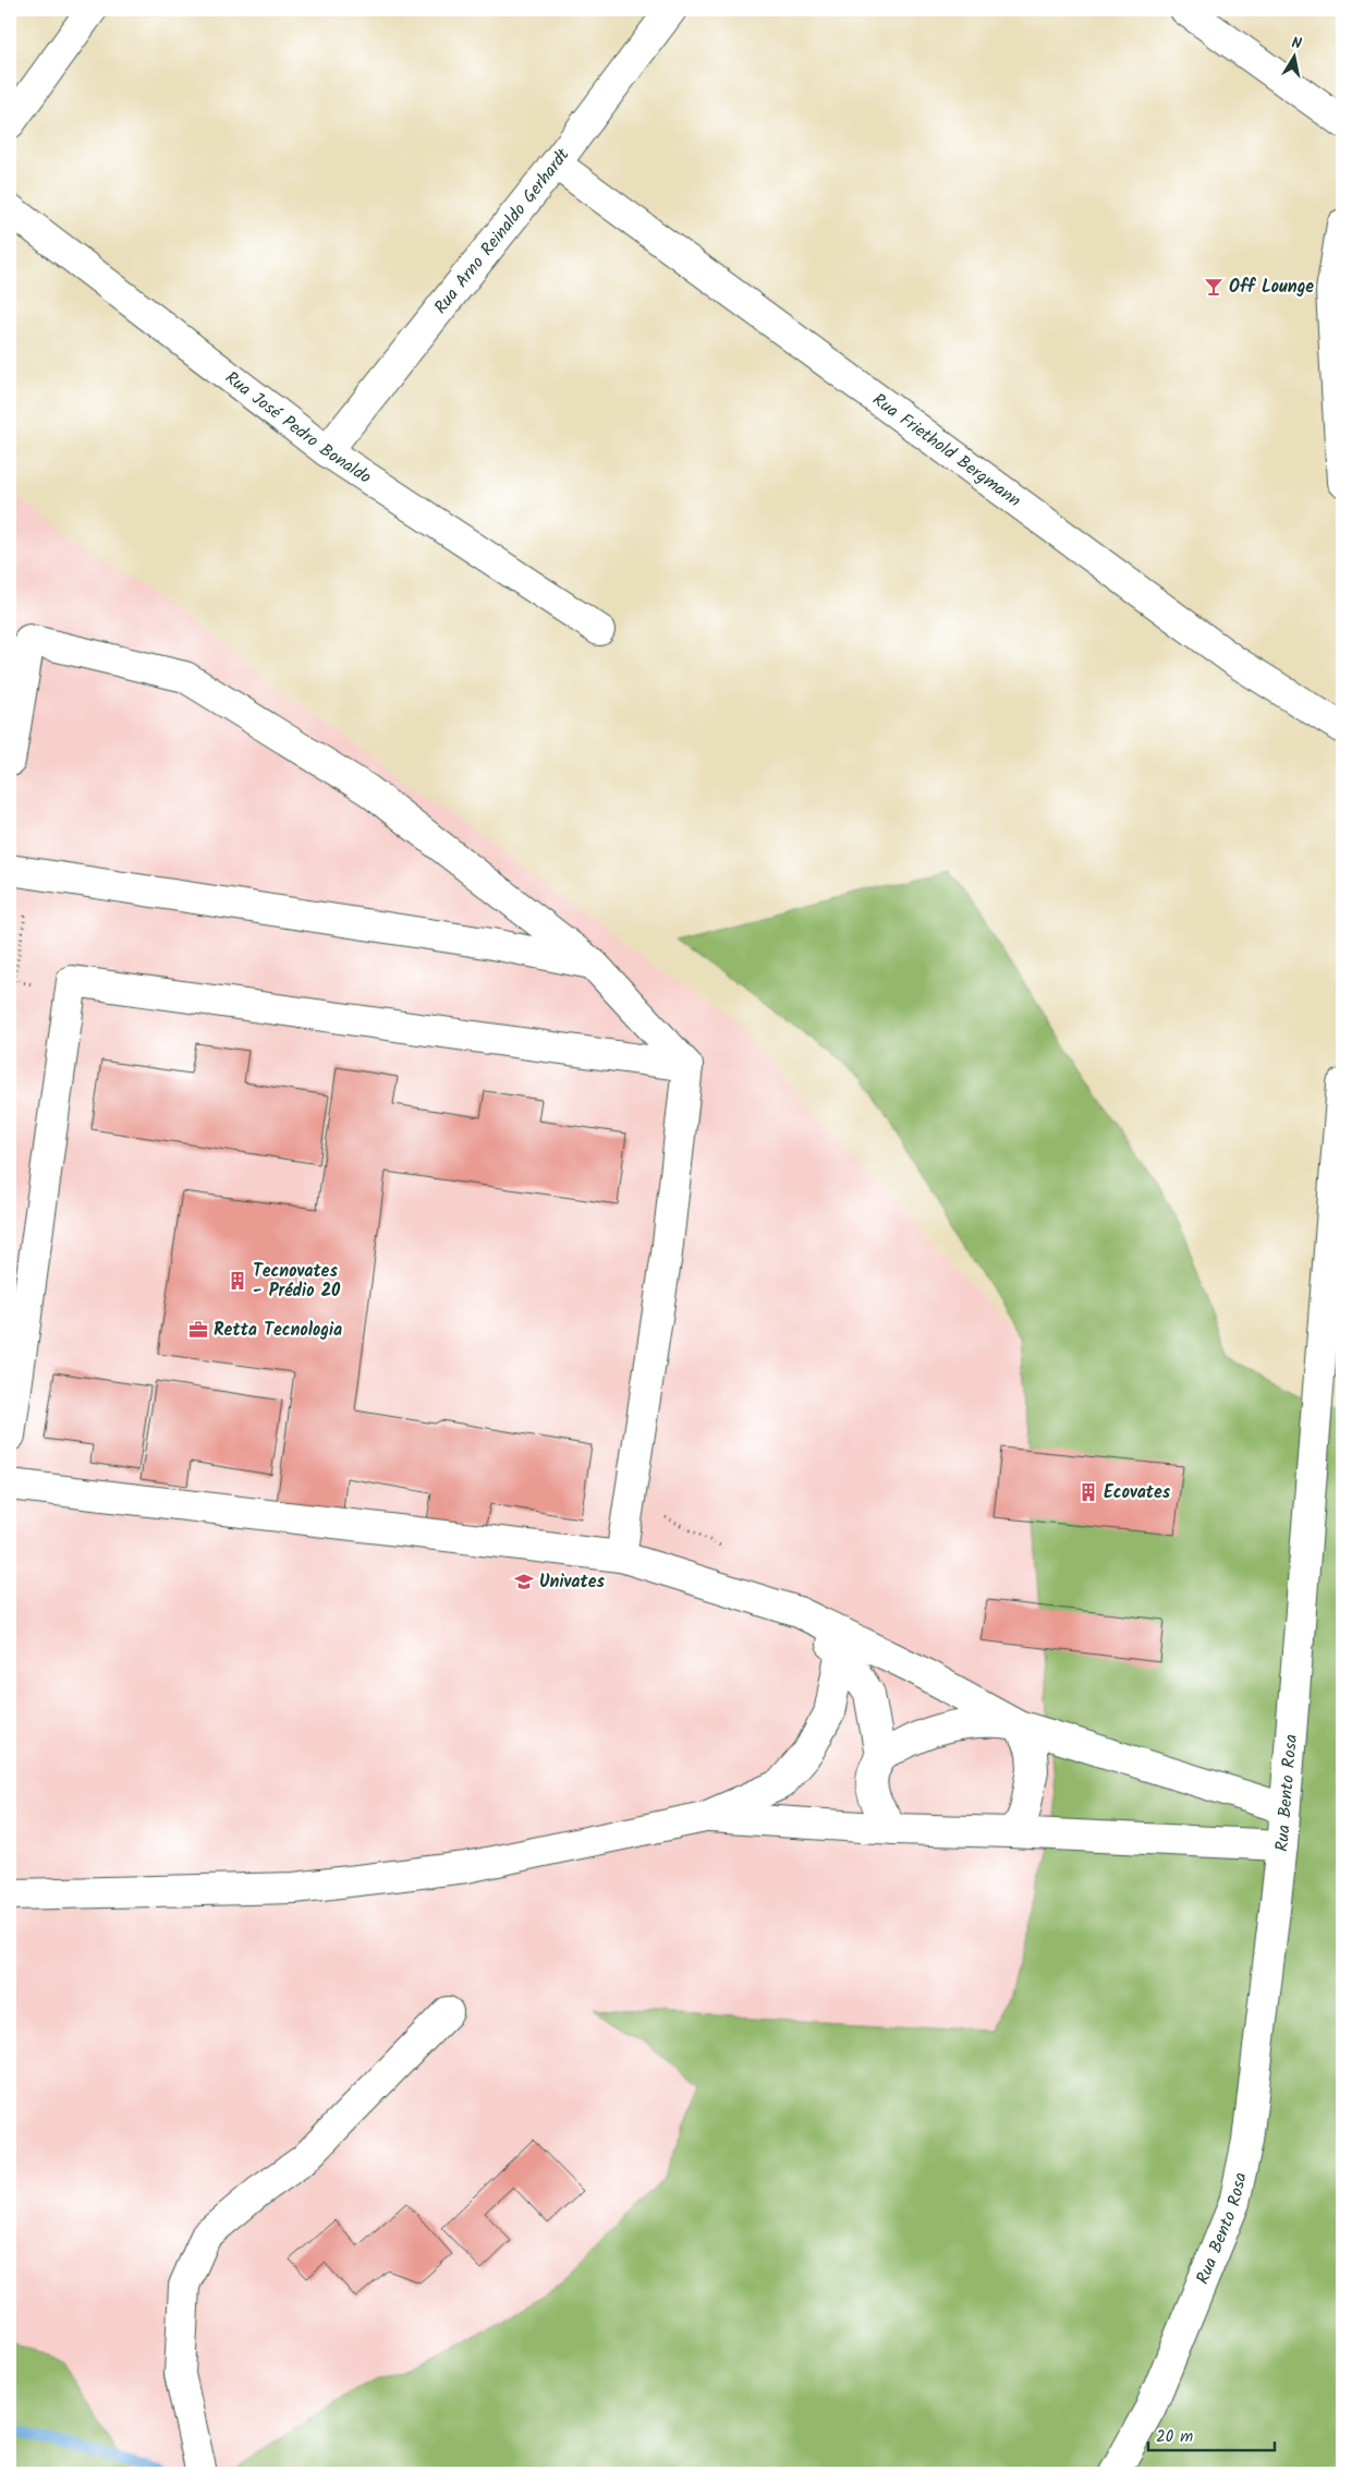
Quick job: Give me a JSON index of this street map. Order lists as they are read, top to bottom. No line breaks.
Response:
{"streets":{"street":["Rua Arno Reinaldo Gerhardt","Rua José Pedro Bonaldo","Rua Friethold Bergmann","Rua Bento Rosa"]},"crossings":[["Rua Arno Reinaldo Gerhardt","Rua José Pedro Bonaldo"],["Rua Arno Reinaldo Gerhardt","Rua Friethold Bergmann"]],"places":{"bar":["Off Lounge"],"building":["Tecnovates - Prédio 20","Ecovates"],"office":["Retta Tecnologia"],"school or university":["Univates"]},"scale_bar":"20 m","north":"top"}
